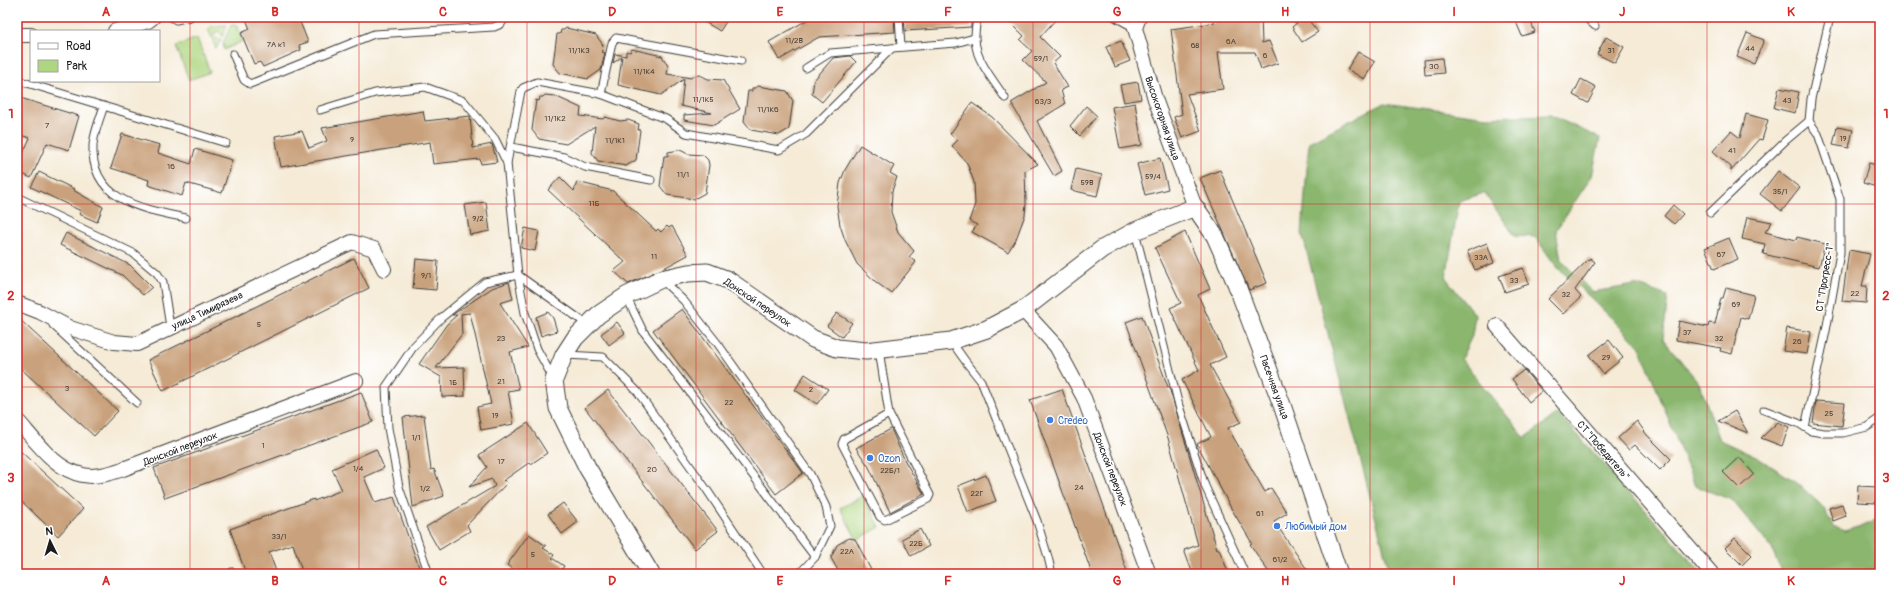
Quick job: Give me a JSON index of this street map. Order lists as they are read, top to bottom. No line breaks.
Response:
{"streets":{"street":["Высокогорная улица","Донской переулок","улица Тимирязева","Пасечная улица","СТ \"Победитель\""],"lane":["СТ \"Прогресс-1\""]},"crossings":[["Высокогорная улица","Донской переулок"],["Высокогорная улица","Пасечная улица"],["Донской переулок","Пасечная улица"]],"places":["Credeo","Ozon","Любимый дом"],"house_numbers":["11/2В","6А","7А к1","68","44","11/1К3","31","6","59/1","30","11/1К4","11/1К5","43","63/3","11/1К6","11/1К2","7","19","9","11/1К1","41","16","11/1","59/4","59В","35/1","11Б","9/2","67","11","33А","9/1","33","22","32","69","5","37","23","32","26","29","21","1Б","3","2","22","25","19","1/1","1","17","1/4","20","22Б/1","24","1/2","22Г","61","33/1","22Б","22А","5","61/2"],"legend":["Road","Park"],"north":"top","grid":{"columns":["A","B","C","D","E","F","G","H","I","J","K"],"rows":["1","2","3"]}}
